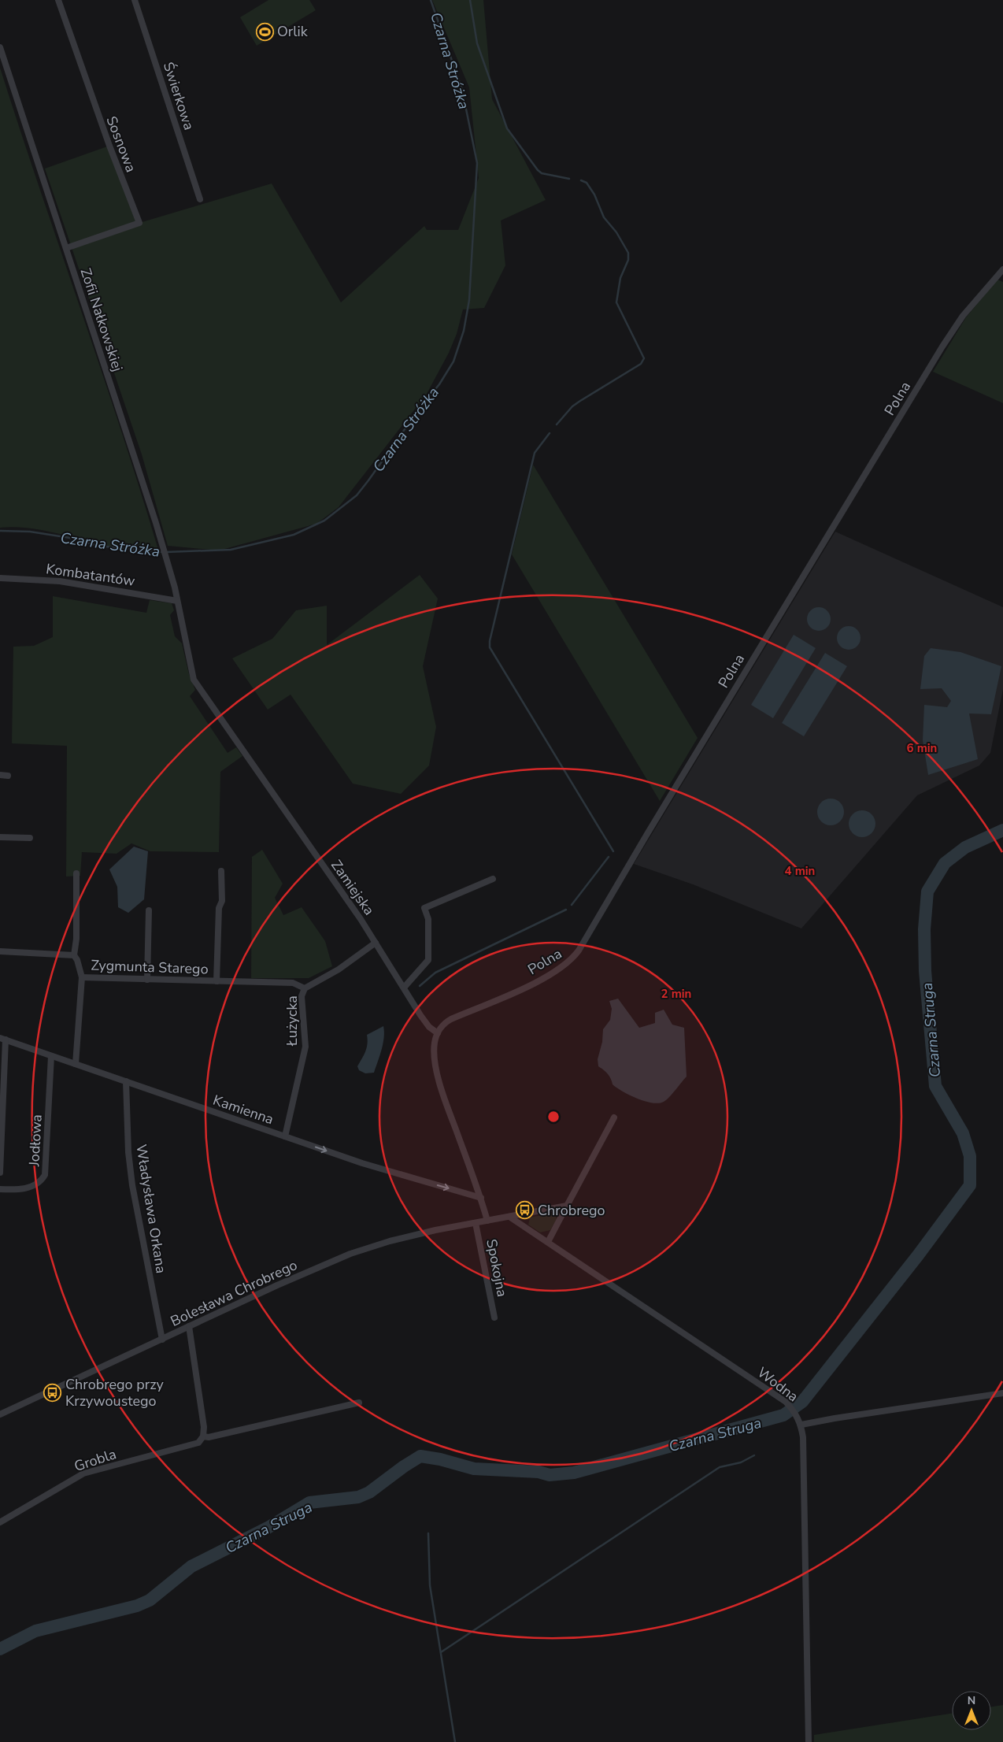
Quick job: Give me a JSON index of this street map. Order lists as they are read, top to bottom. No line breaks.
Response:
{"streets":{"street":["Świerkowa","Sosnowa","Zofii Nałkowskiej","Polna","Kombatantów","Zamiejska","Zygmunta Starego","Łużycka","Kamienna","Jodłowa","Władysława Orkana","Spokojna","Bolesława Chrobrego","Wodna","Grobla"]},"crossings":[["Sosnowa","Zofii Nałkowskiej"],["Zofii Nałkowskiej","Kombatantów"],["Zofii Nałkowskiej","Zamiejska"],["Polna","Zamiejska"],["Kombatantów","Zamiejska"],["Zamiejska","Łużycka"],["Zygmunta Starego","Łużycka"],["Zygmunta Starego","Kamienna"],["Łużycka","Kamienna"],["Kamienna","Jodłowa"],["Kamienna","Władysława Orkana"],["Władysława Orkana","Bolesława Chrobrego"],["Spokojna","Bolesława Chrobrego"]],"one_way":["Kamienna"],"water":["Czarna Stróżka","Czarna Struga"],"places":{"sports":["Orlik"],"bus stop":["Chrobrego","Chrobrego przy Krzywoustego"]},"north":"top","rings":["6 min","4 min","2 min"]}
